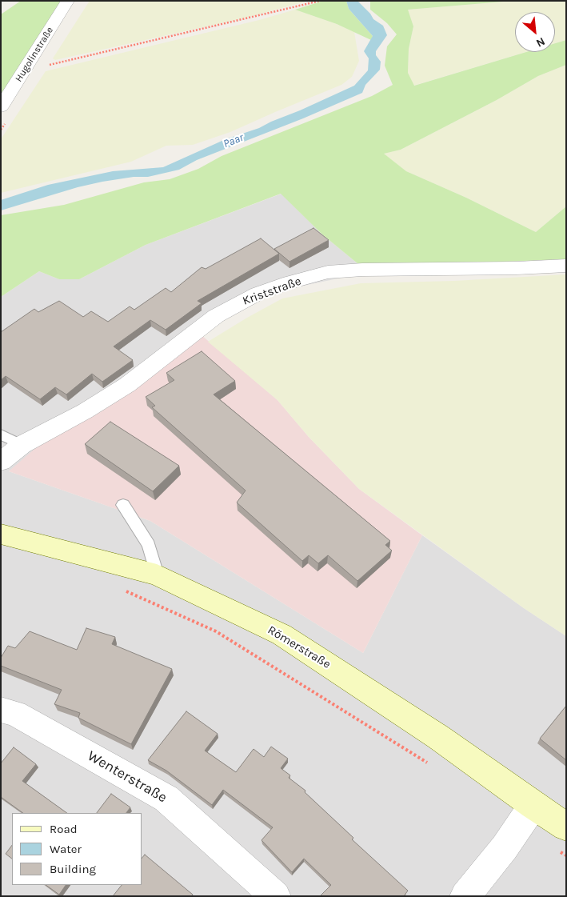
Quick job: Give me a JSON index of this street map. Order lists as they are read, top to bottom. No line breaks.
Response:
{"streets":{"main road":["Römerstraße"],"street":["Hugolinstraße","Kriststraße","Wenterstraße"]},"water":["Paar"],"legend":["Road","Water","Building"],"north":"bottom right"}
